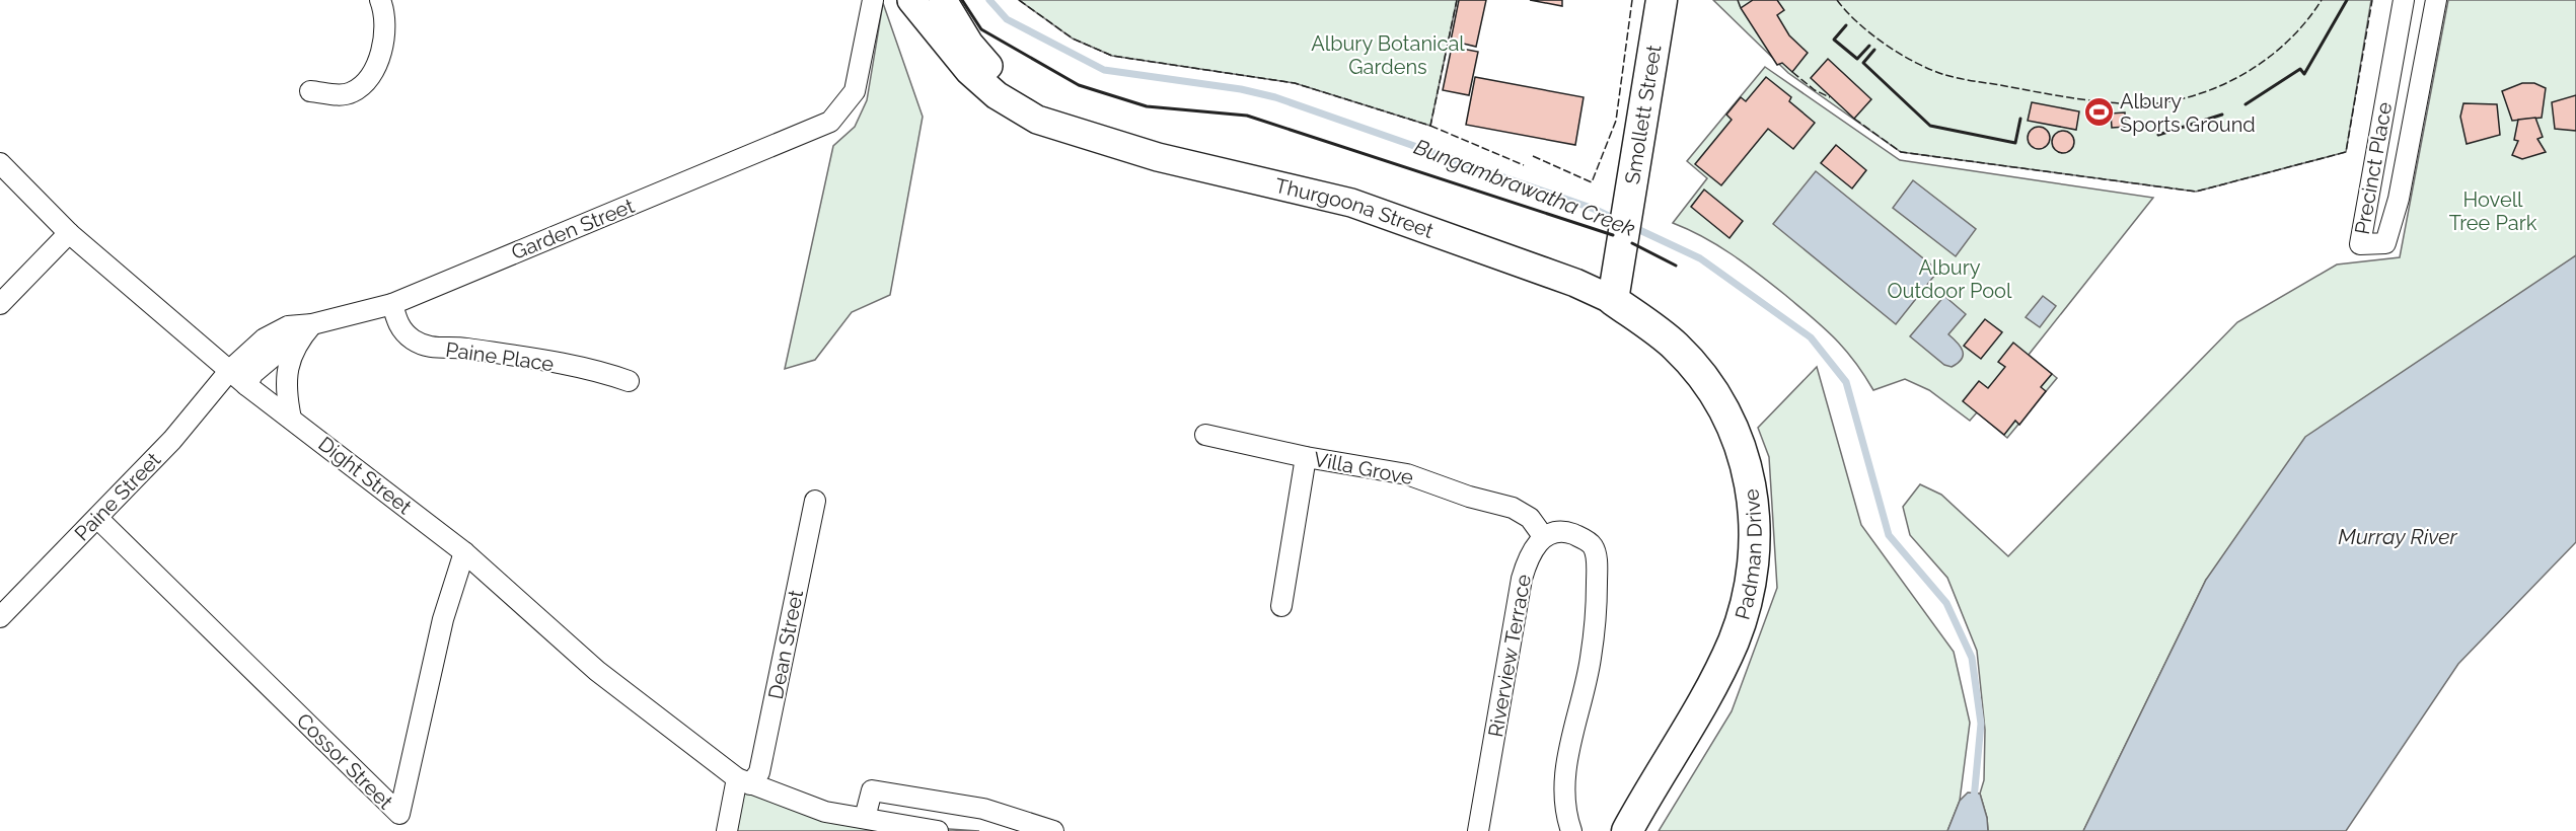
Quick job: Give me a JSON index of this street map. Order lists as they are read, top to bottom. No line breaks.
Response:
{"streets":{"main road":["Smollett Street","Thurgoona Street","Padman Drive"],"street":["Precinct Place","Garden Street","Paine Place","Villa Grove","Dight Street","Paine Street","Dean Street","Riverview Terrace","Cossor Street"]},"crossings":[["Smollett Street","Thurgoona Street"],["Smollett Street","Padman Drive"],["Thurgoona Street","Padman Drive"],["Garden Street","Paine Place"],["Garden Street","Dight Street"],["Garden Street","Paine Street"],["Villa Grove","Riverview Terrace"],["Dight Street","Paine Street"],["Dight Street","Dean Street"],["Dight Street","Cossor Street"],["Paine Street","Cossor Street"]],"water":["Bungambrawatha Creek","Murray River"],"parks":["Albury Botanical Gardens","Hovell Tree Park","Albury Outdoor Pool"],"places":{"sports":["Albury Sports Ground"]}}
